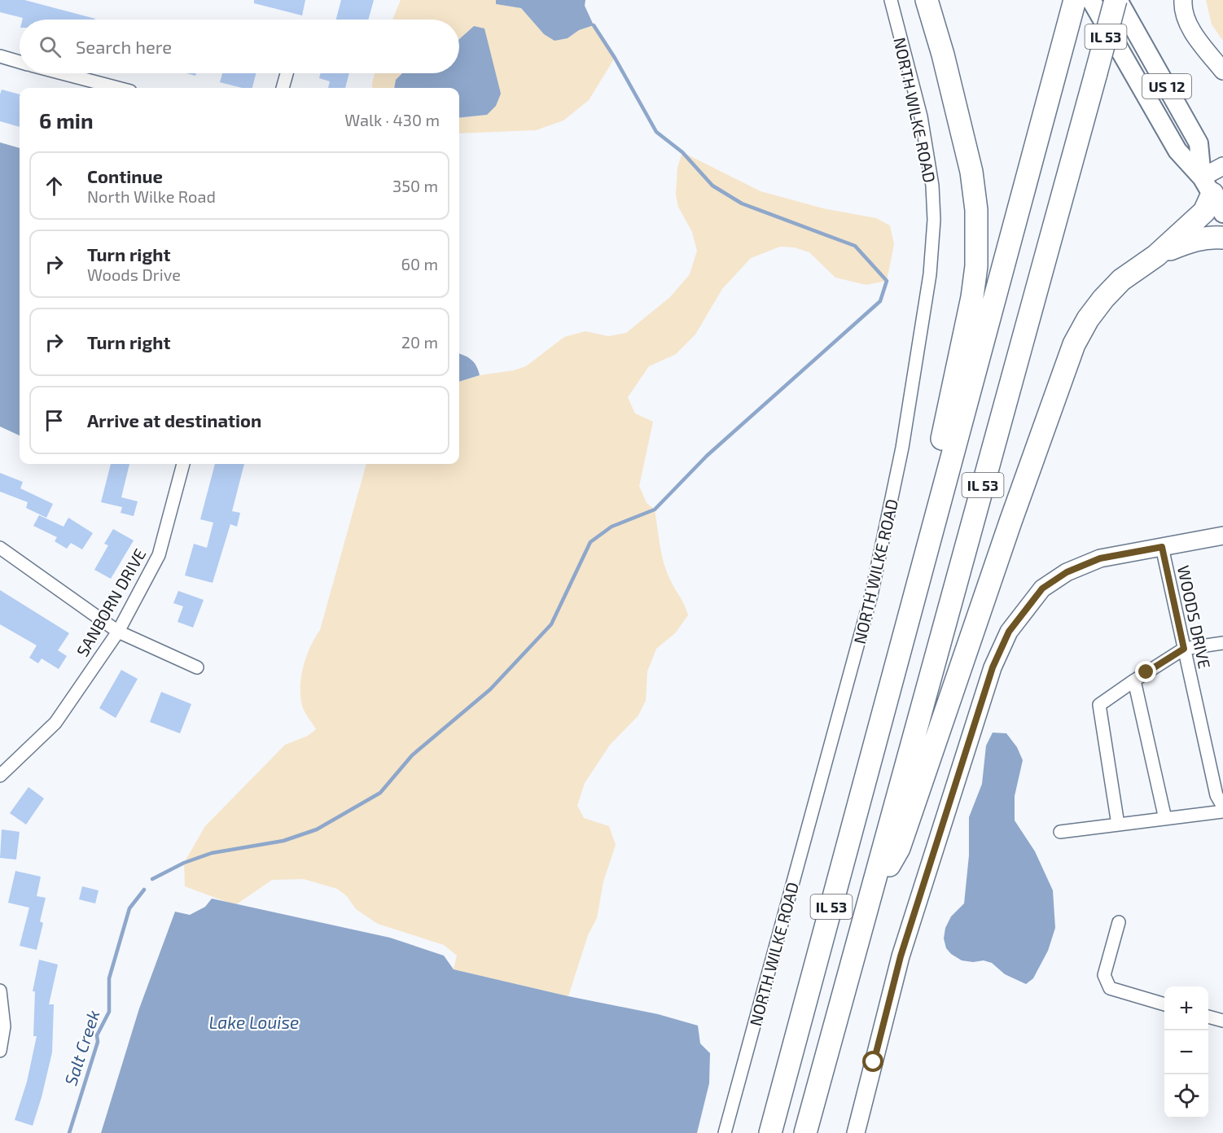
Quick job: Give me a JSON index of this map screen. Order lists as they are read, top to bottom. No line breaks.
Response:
{"streets":{"highway":["IL 53"],"main road":["US 12"],"street":["NORTH WILKE ROAD","SANBORN DRIVE","WOODS DRIVE"]},"crossings":[["IL 53","US 12"]],"water":["Lake Louise","Salt Creek"],"page":{"search":"Search here","heading":["6 min","Walk · 430 m"],"list":[["Continue","North Wilke Road","350 m"],["Turn right","Woods Drive","60 m"],["Turn right","20 m"],"Arrive at destination"],"map_buttons":["+","−"]}}
